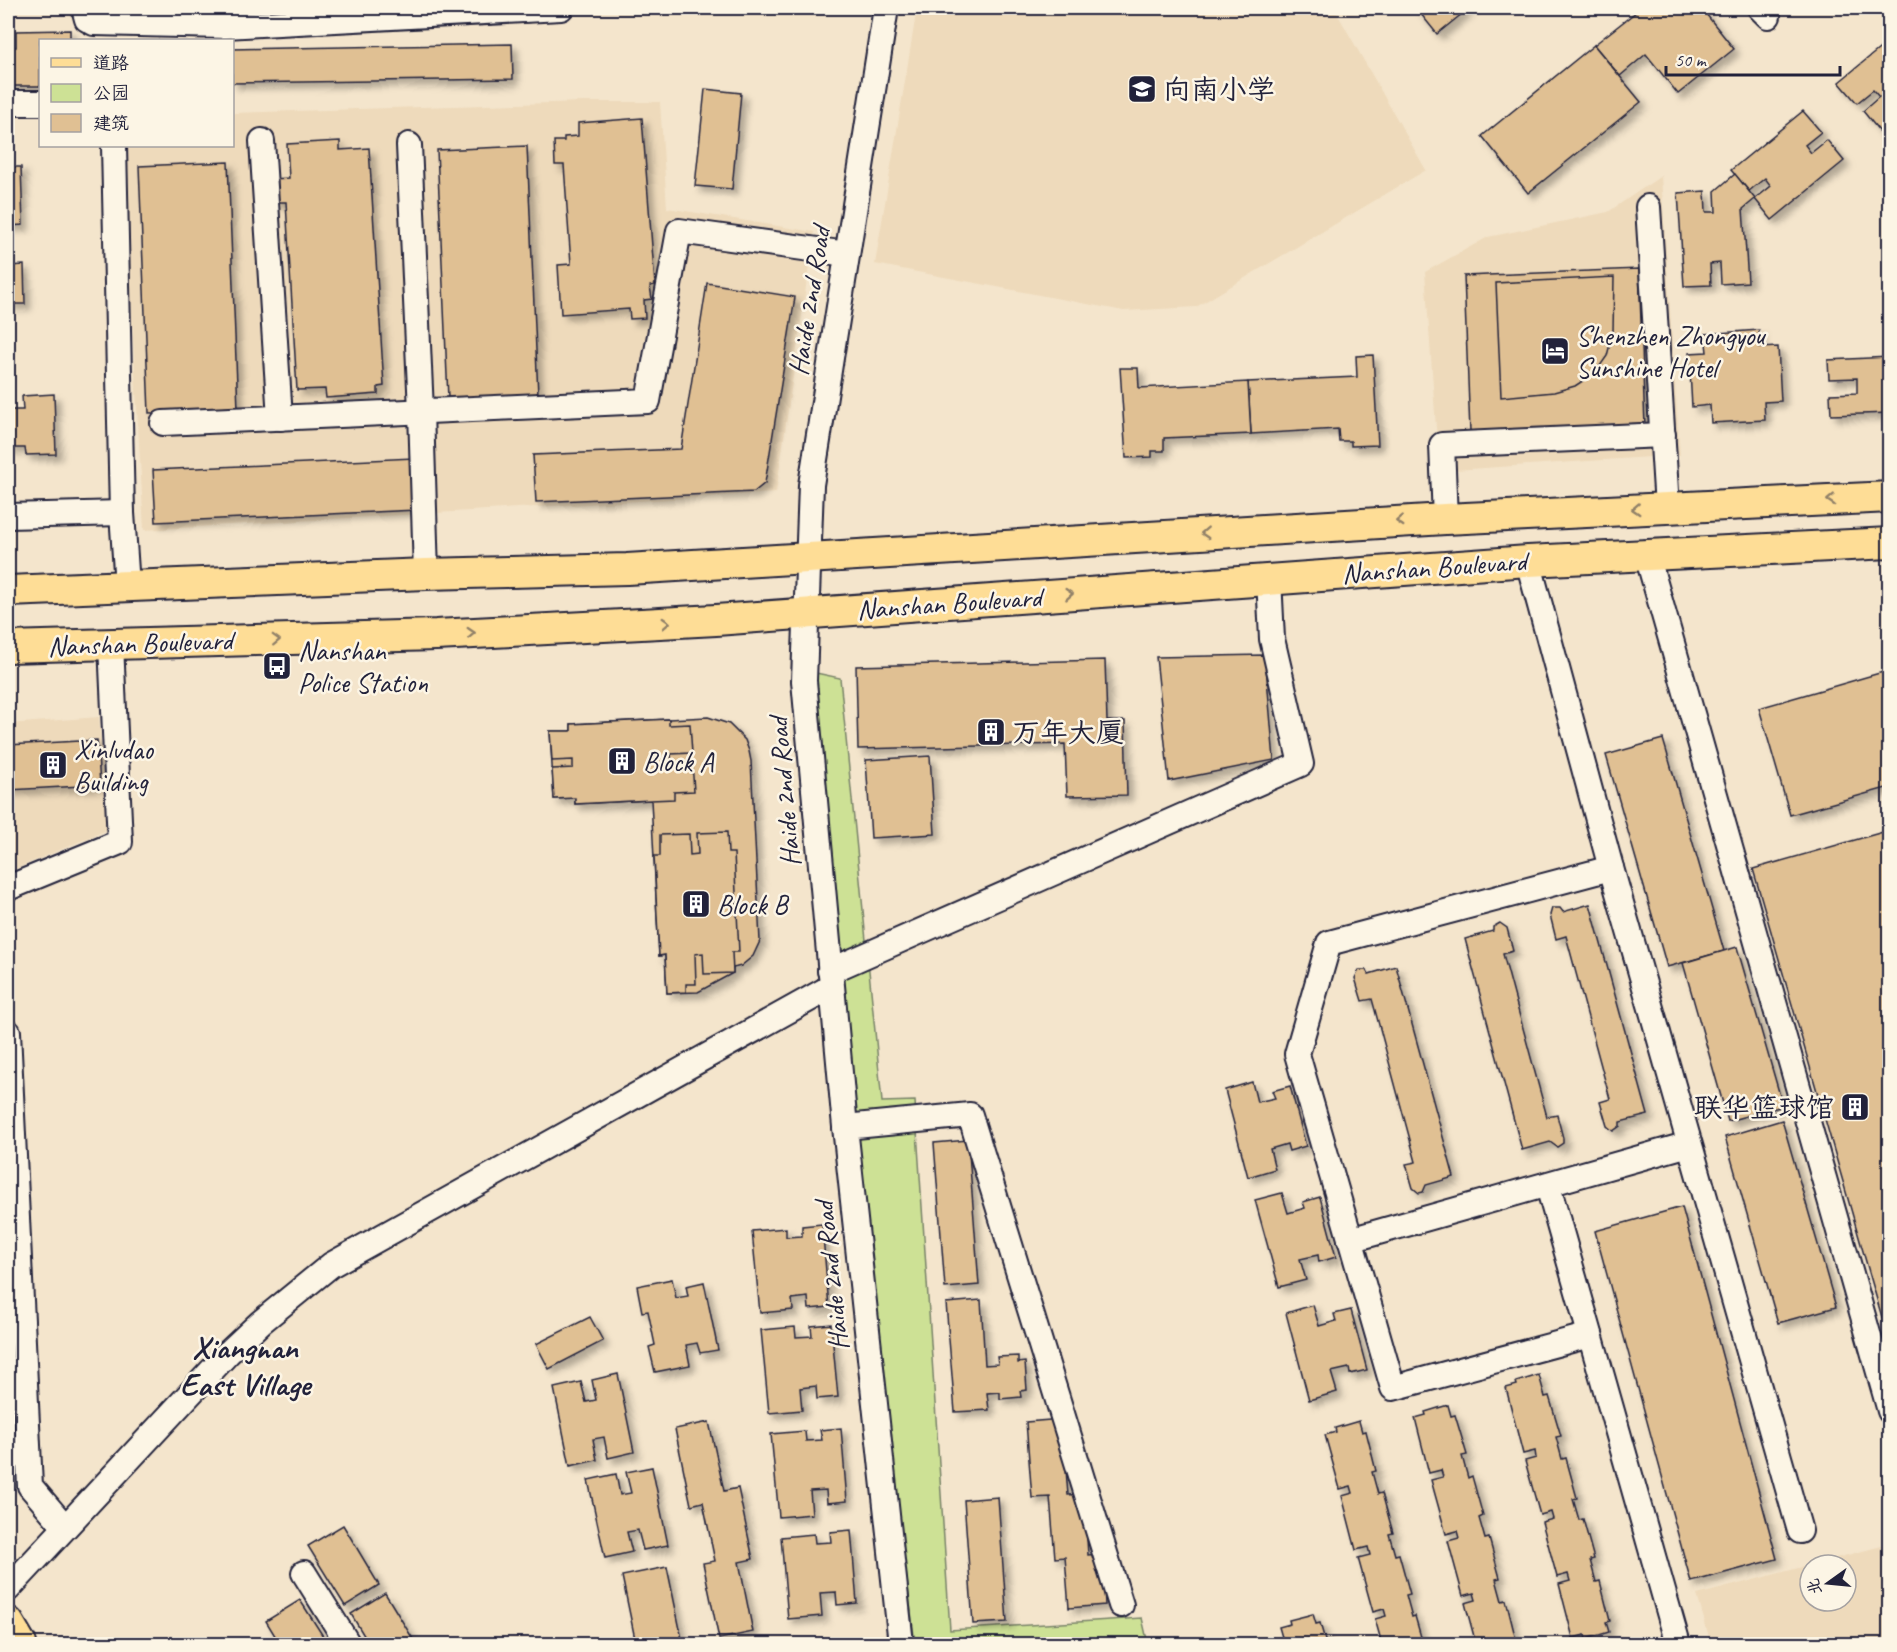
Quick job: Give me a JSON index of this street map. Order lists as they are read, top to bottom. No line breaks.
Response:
{"streets":{"main road":["Nanshan Boulevard"],"street":["Haide 2nd Road"]},"crossings":[["Haide 2nd Road","Nanshan Boulevard"]],"districts":["Xiangnan East Village"],"places":{"school or university":["向南小学"],"hotel":["Shenzhen Zhongyou Sunshine Hotel"],"bus stop":["Nanshan Police Station"],"building":["万年大厦","Block A","Xinlvdao Building","Block B","联华篮球馆"]},"legend":["道路","公园","建筑"],"scale_bar":"50 m","north":"left"}
